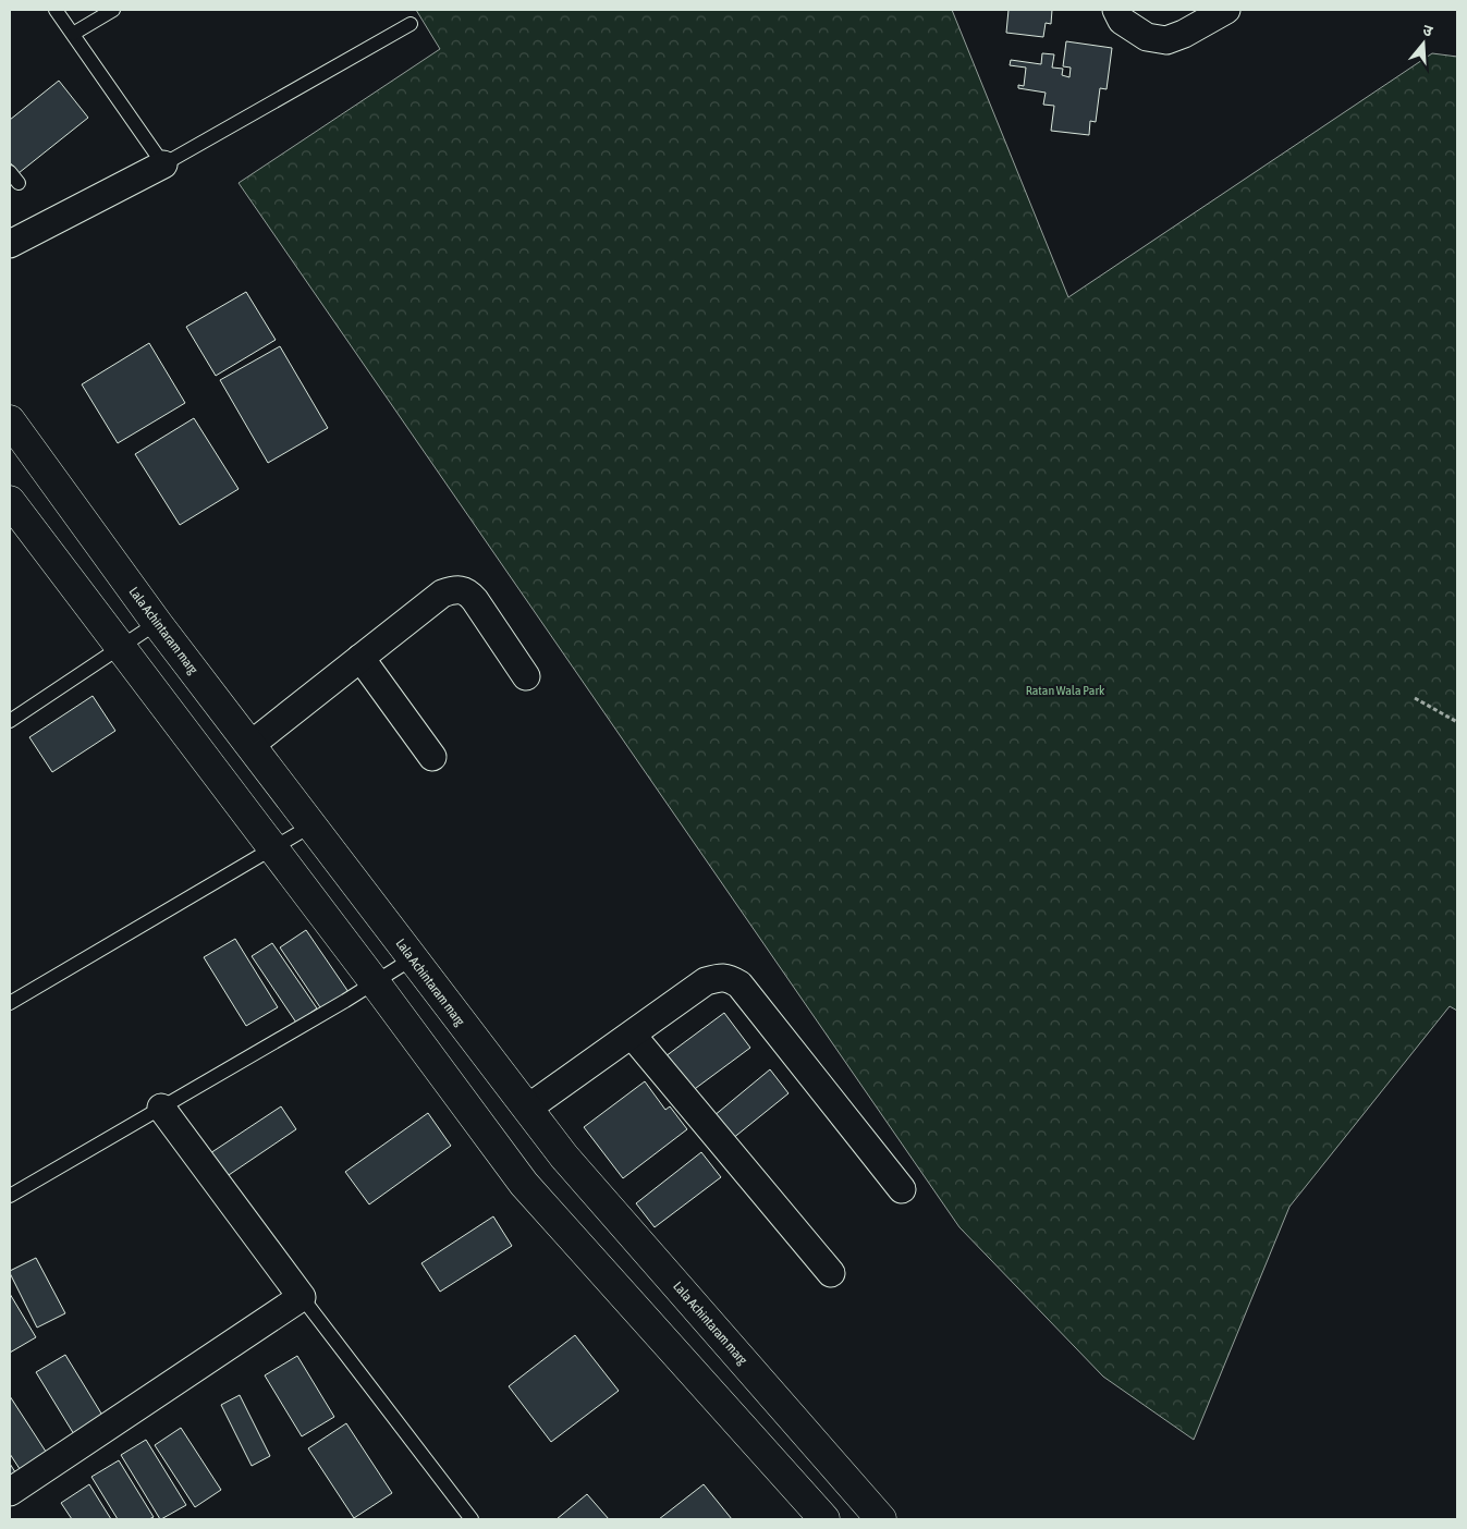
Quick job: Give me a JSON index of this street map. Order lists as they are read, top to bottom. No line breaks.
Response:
{"streets":{"street":["Lala Achintaram marg"]},"parks":["Ratan Wala Park"],"north":"top"}
